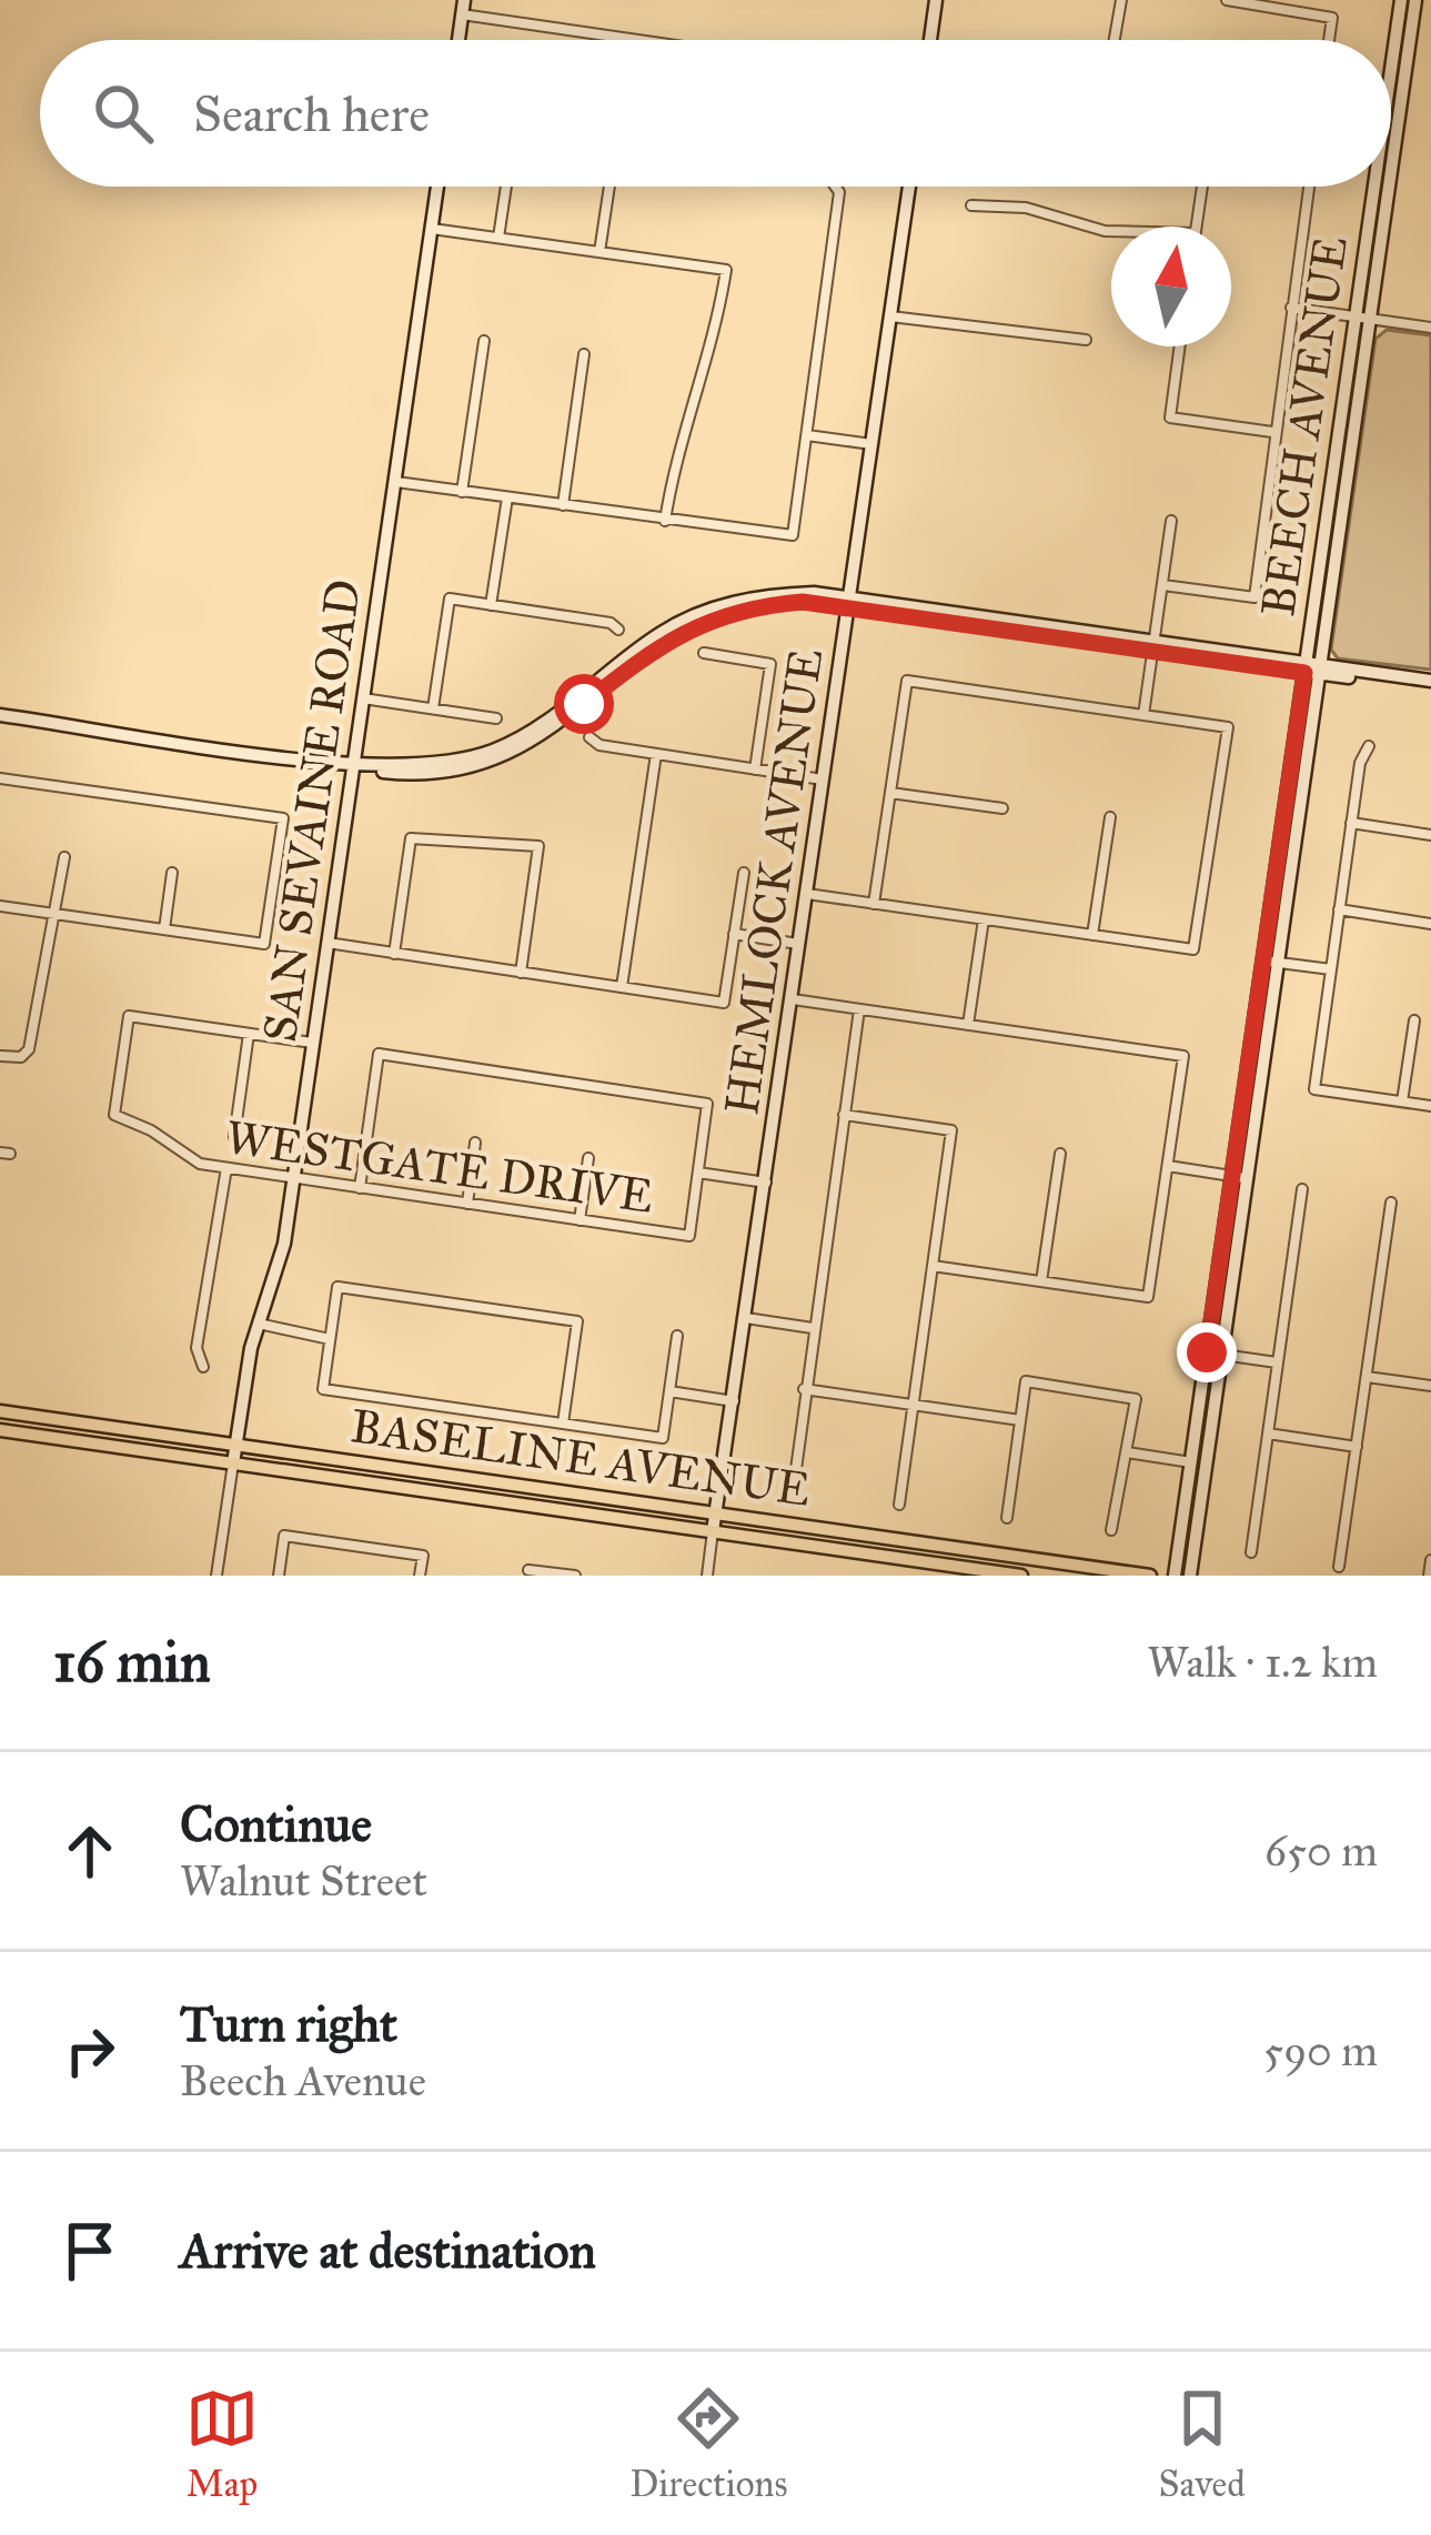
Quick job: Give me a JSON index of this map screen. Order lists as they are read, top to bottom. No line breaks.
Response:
{"streets":{"main road":["BASELINE AVENUE"],"street":["BEECH AVENUE","SAN SEVAINE ROAD","HEMLOCK AVENUE","WESTGATE DRIVE"]},"crossings":[["SAN SEVAINE ROAD","WESTGATE DRIVE"],["SAN SEVAINE ROAD","BASELINE AVENUE"],["HEMLOCK AVENUE","BASELINE AVENUE"]],"north":"top","page":{"search":"Search here","heading":["16 min","Walk · 1.2 km"],"list":[["Continue","Walnut Street","650 m"],["Turn right","Beech Avenue","590 m"],"Arrive at destination"],"nav":["Map","Directions","Saved"]}}
